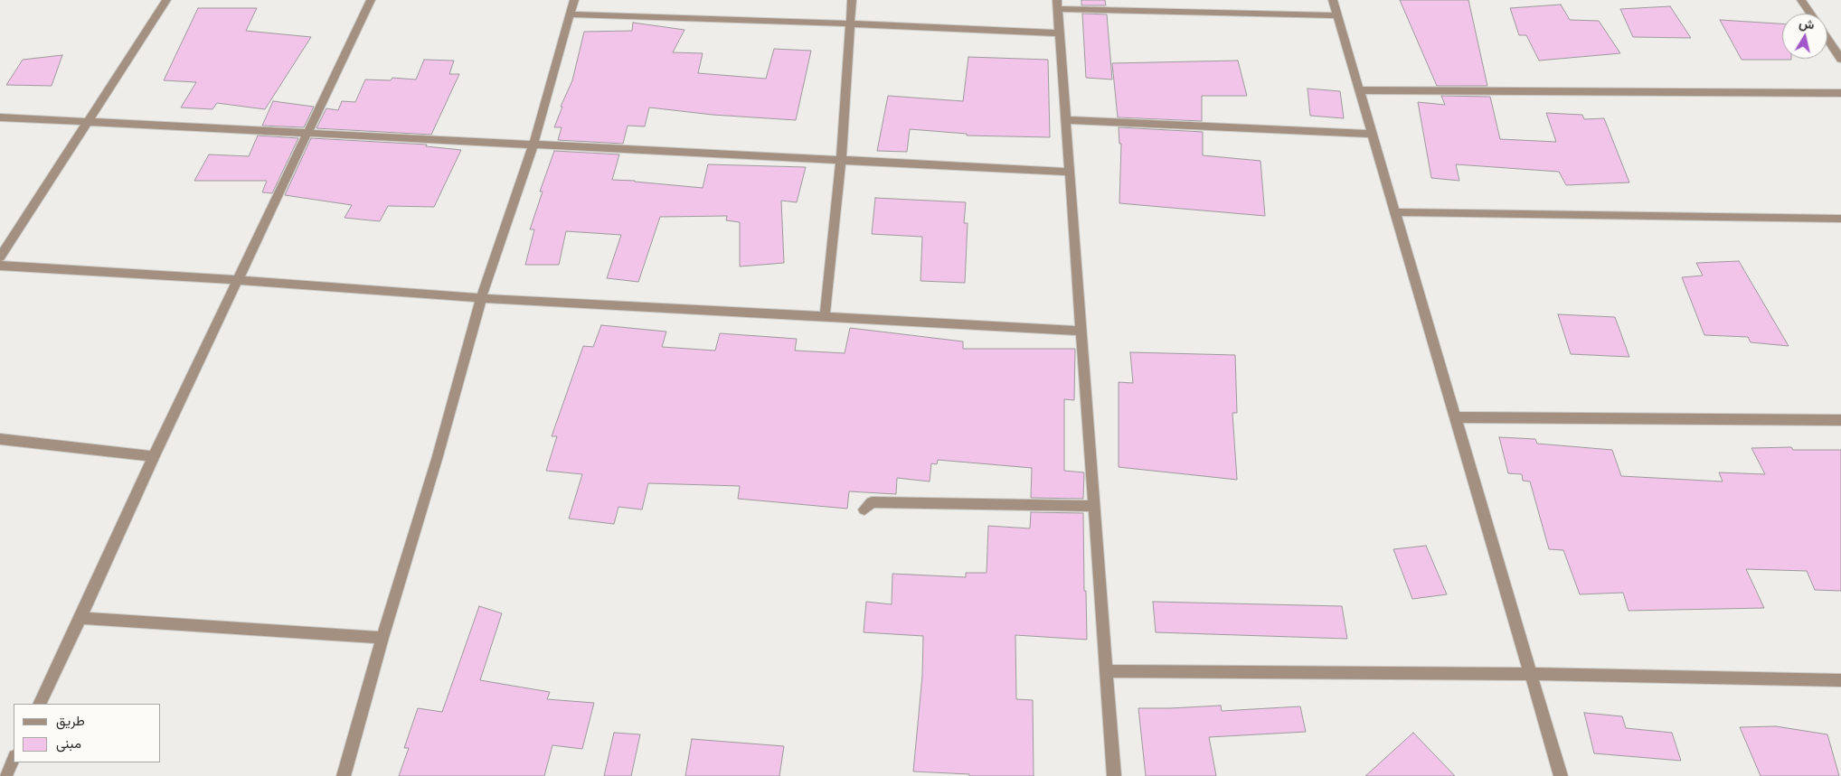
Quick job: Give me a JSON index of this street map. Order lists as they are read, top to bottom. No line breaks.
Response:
{"legend":["طريق","مبنى"],"north":"top"}
